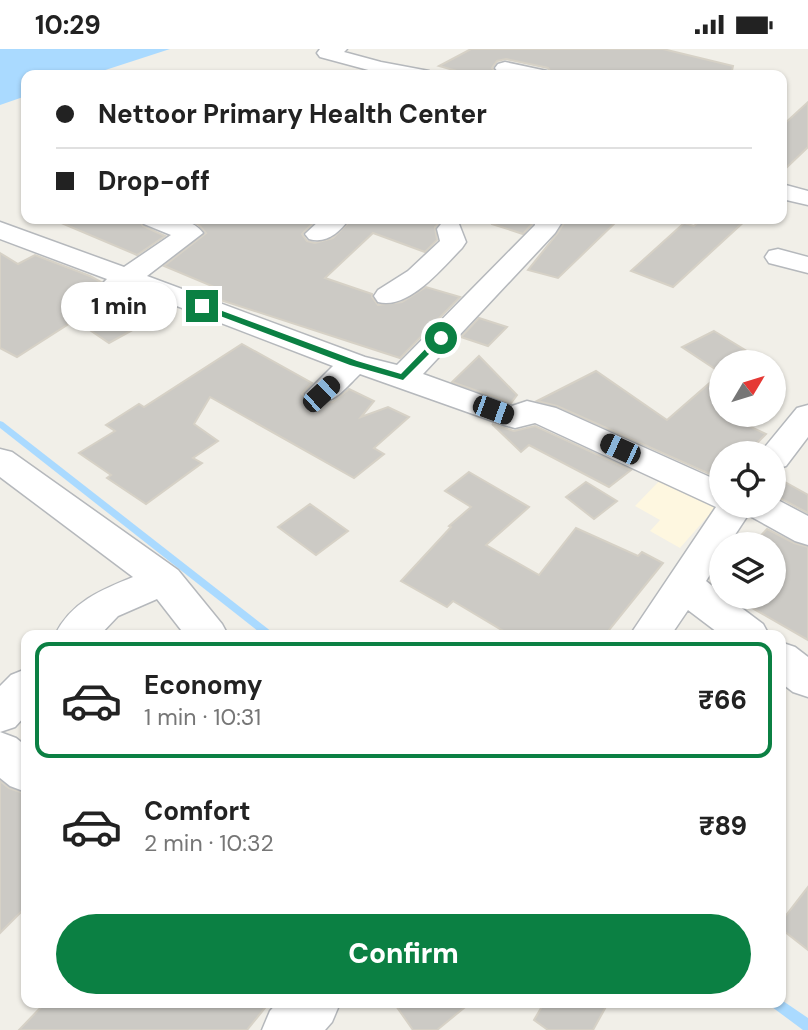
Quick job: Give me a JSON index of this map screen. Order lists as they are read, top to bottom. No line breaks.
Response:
{"north":"top right","page":{"status":"10:29","banner":["Nettoor Primary Health Center","Drop-off"],"bubble":"1 min","list":[{"name":"Economy","note":"1 min · 10:31","value":"₹66"},{"name":"Comfort","note":"2 min · 10:32","value":"₹89"}],"buttons":"Confirm"}}
